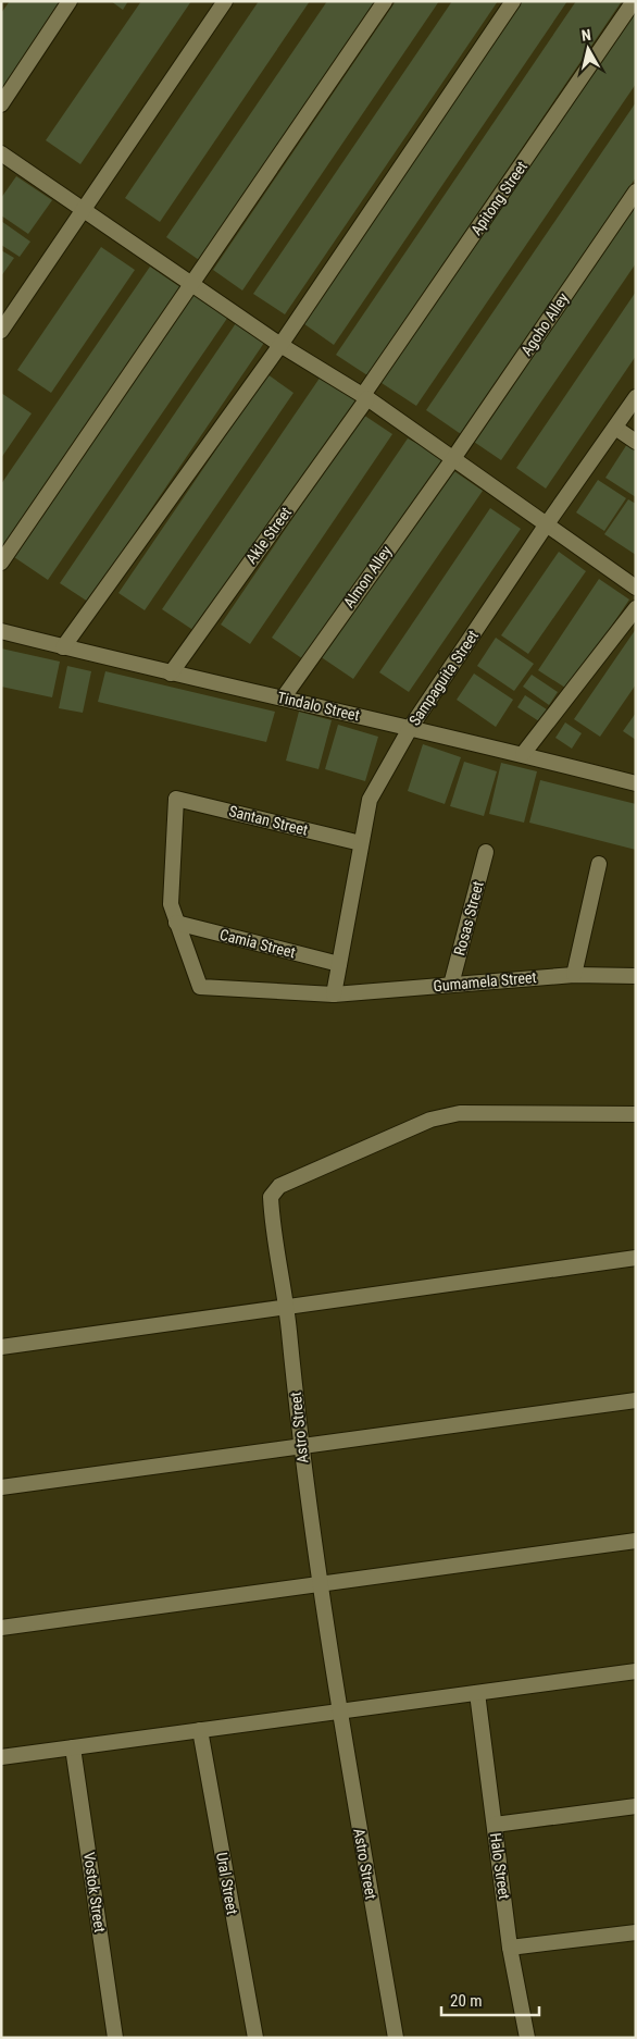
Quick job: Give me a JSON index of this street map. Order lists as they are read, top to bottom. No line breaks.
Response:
{"streets":{"street":["Apitong Street","Agoho Alley","Akle Street","Almon Alley","Sampaguita Street","Tindalo Street","Santan Street","Rosas Street","Camia Street","Gumamela Street","Astro Street","Halo Street","Ural Street","Vostok Street"]},"crossings":[["Apitong Street","Akle Street"],["Agoho Alley","Almon Alley"],["Akle Street","Tindalo Street"],["Almon Alley","Tindalo Street"],["Sampaguita Street","Tindalo Street"],["Sampaguita Street","Santan Street"],["Sampaguita Street","Camia Street"],["Sampaguita Street","Gumamela Street"],["Santan Street","Camia Street"],["Santan Street","Gumamela Street"],["Rosas Street","Gumamela Street"],["Camia Street","Gumamela Street"]],"scale_bar":"20 m","north":"top"}
